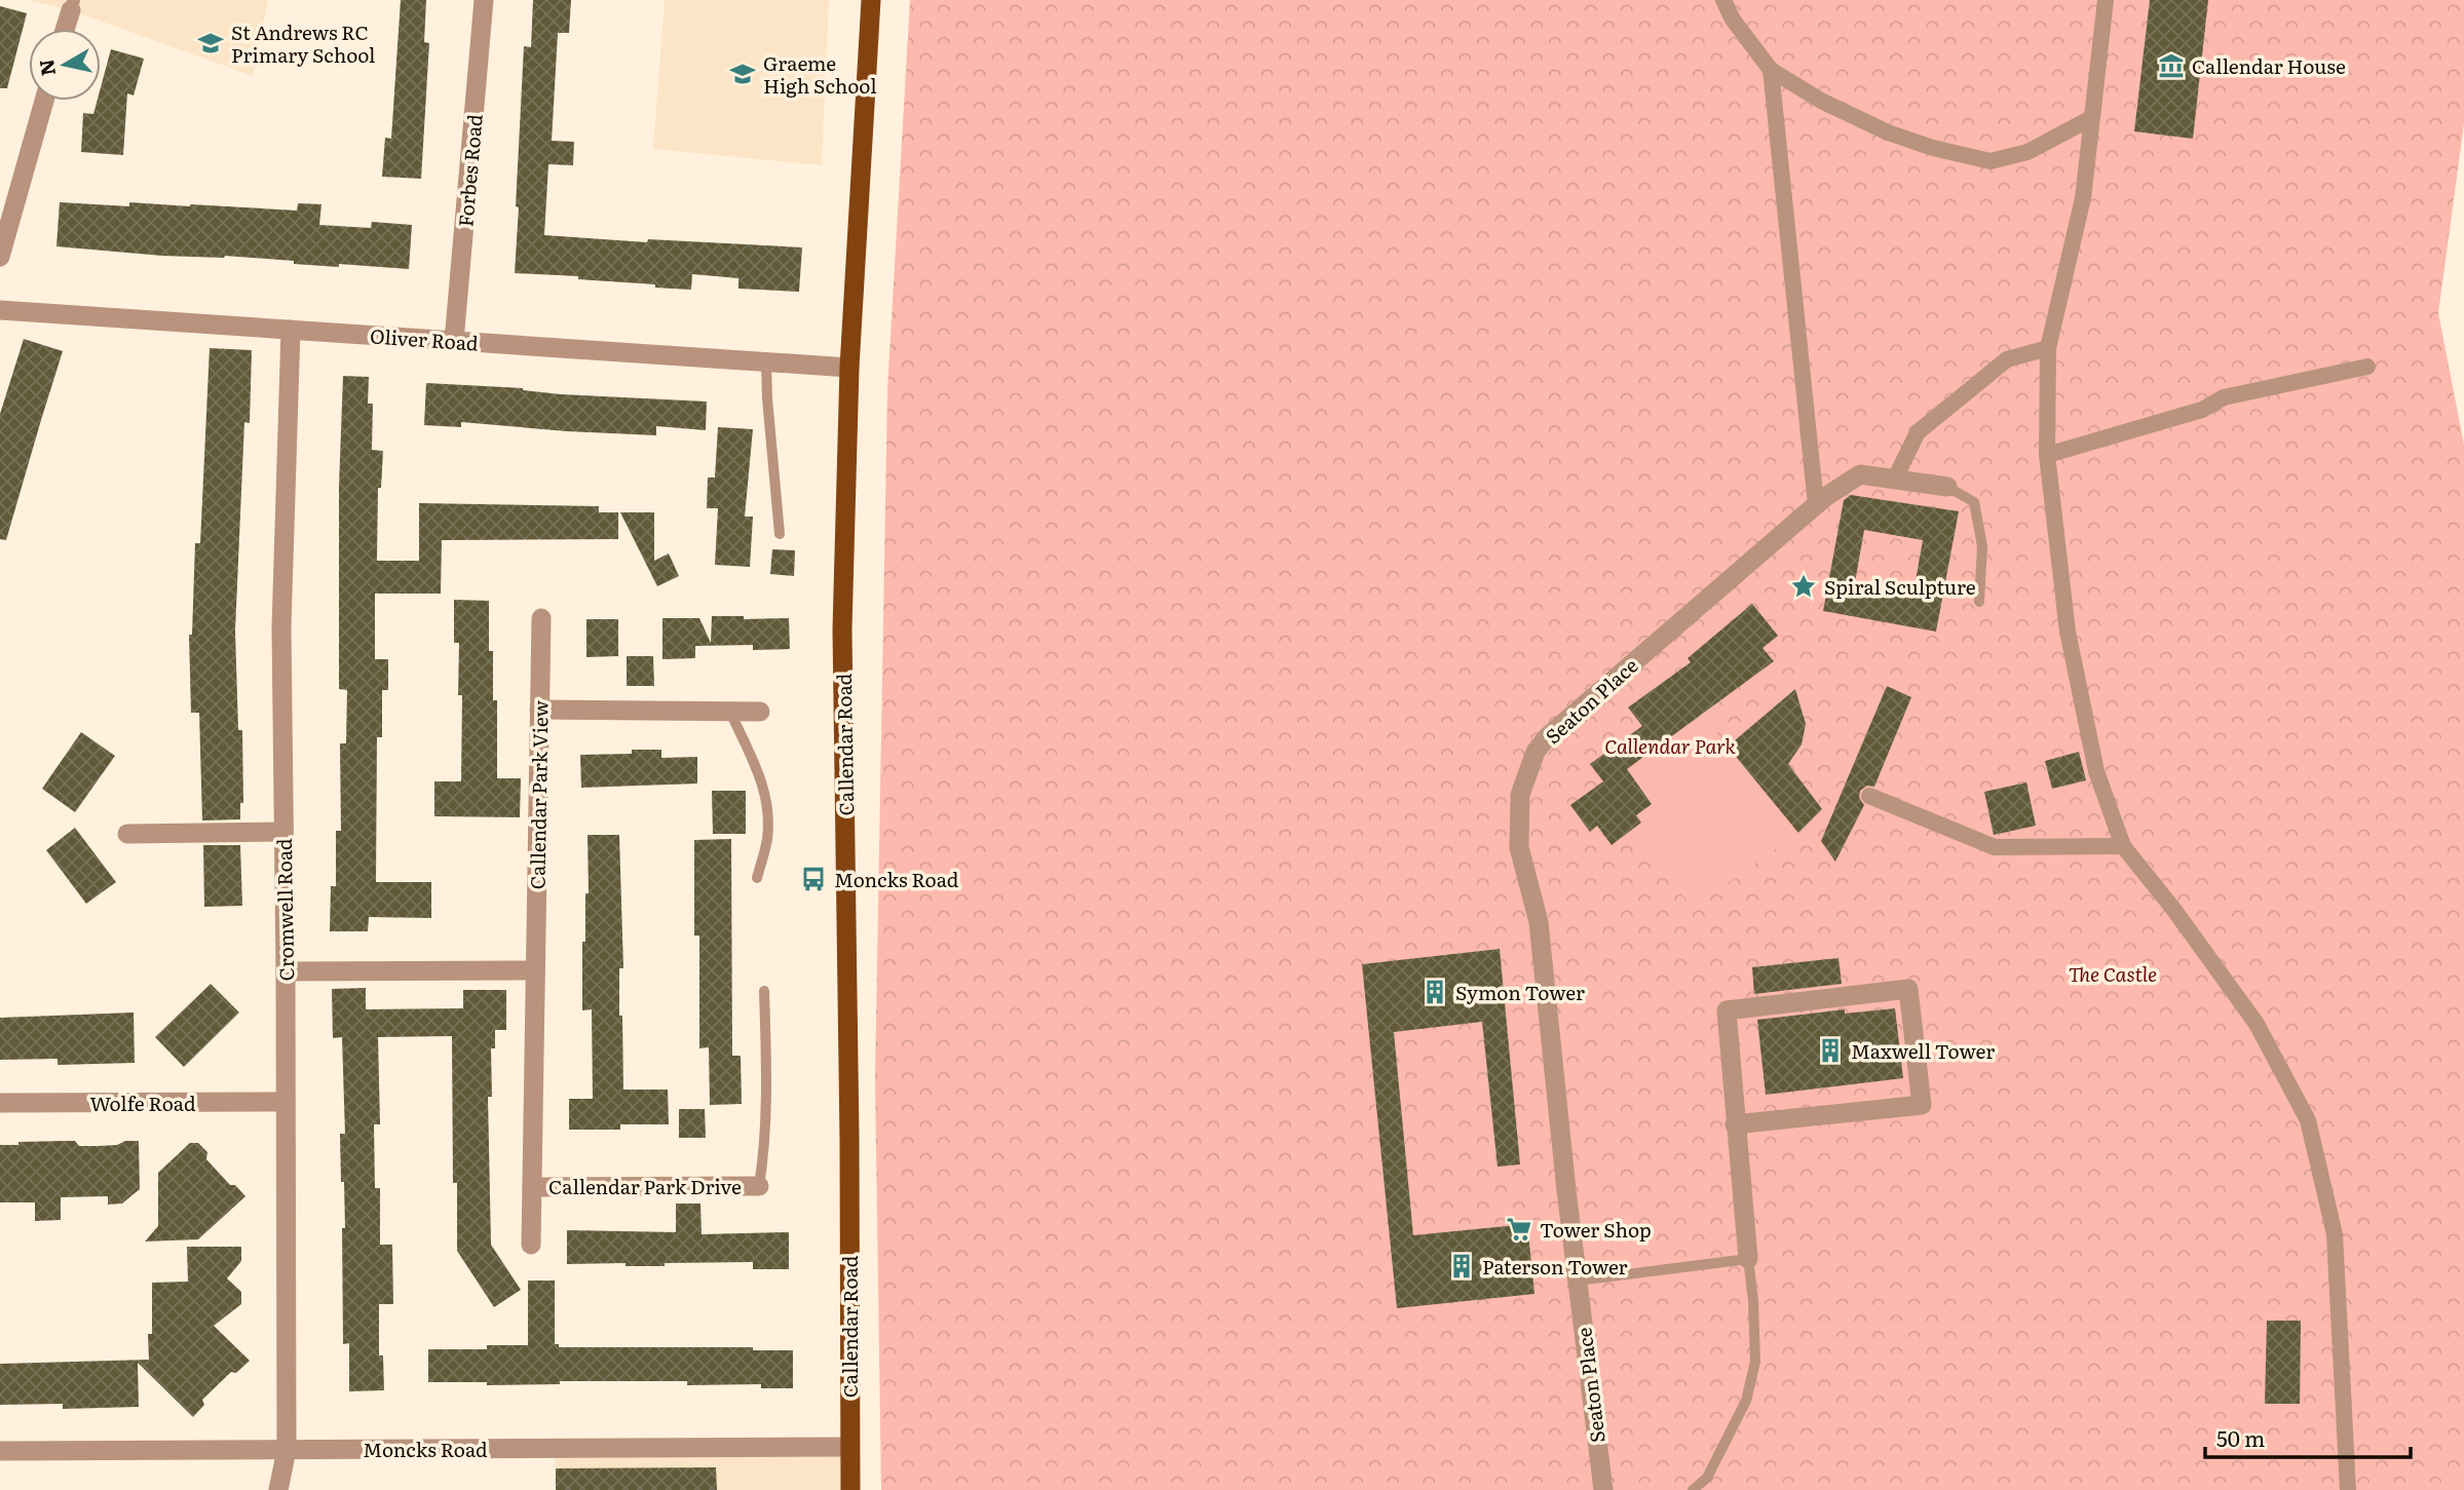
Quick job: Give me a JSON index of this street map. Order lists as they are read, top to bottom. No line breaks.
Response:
{"streets":{"main road":["Callendar Road"],"street":["Forbes Road","Oliver Road","Seaton Place","Callendar Park View","Cromwell Road","Wolfe Road","Callendar Park Drive","Moncks Road"]},"crossings":[["Forbes Road","Oliver Road"],["Oliver Road","Callendar Road"],["Oliver Road","Cromwell Road"],["Callendar Road","Moncks Road"],["Callendar Park View","Callendar Park Drive"],["Cromwell Road","Wolfe Road"],["Cromwell Road","Moncks Road"]],"parks":["Callendar Park","The Castle"],"places":{"school or university":["St Andrews RC Primary School","Graeme High School"],"museum":["Callendar House"],"place":["Spiral Sculpture"],"bus stop":["Moncks Road"],"building":["Symon Tower","Maxwell Tower","Paterson Tower"],"supermarket":["Tower Shop"]},"scale_bar":"50 m","north":"left"}
